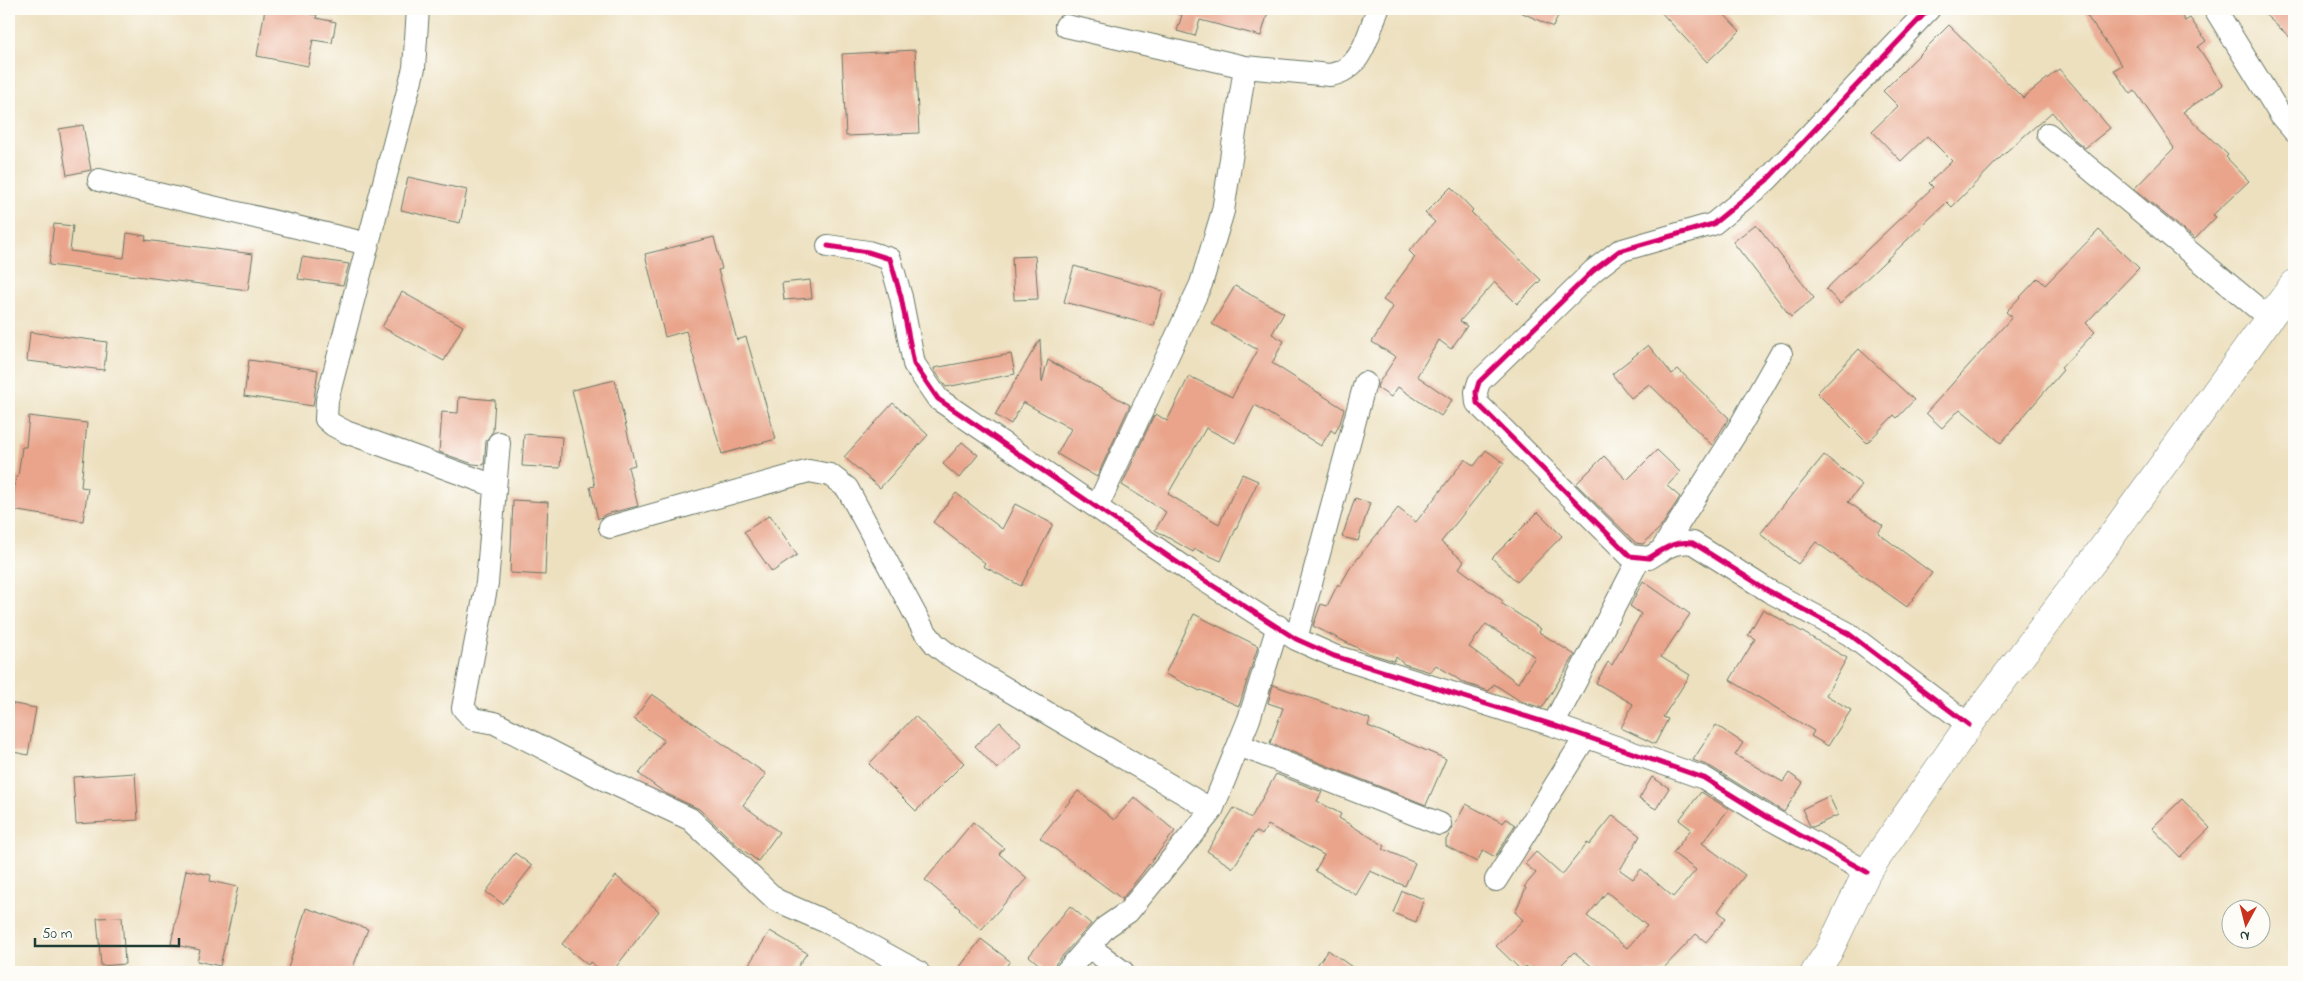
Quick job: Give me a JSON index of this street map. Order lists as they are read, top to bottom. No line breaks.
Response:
{"scale_bar":"50 m","north":"bottom"}
